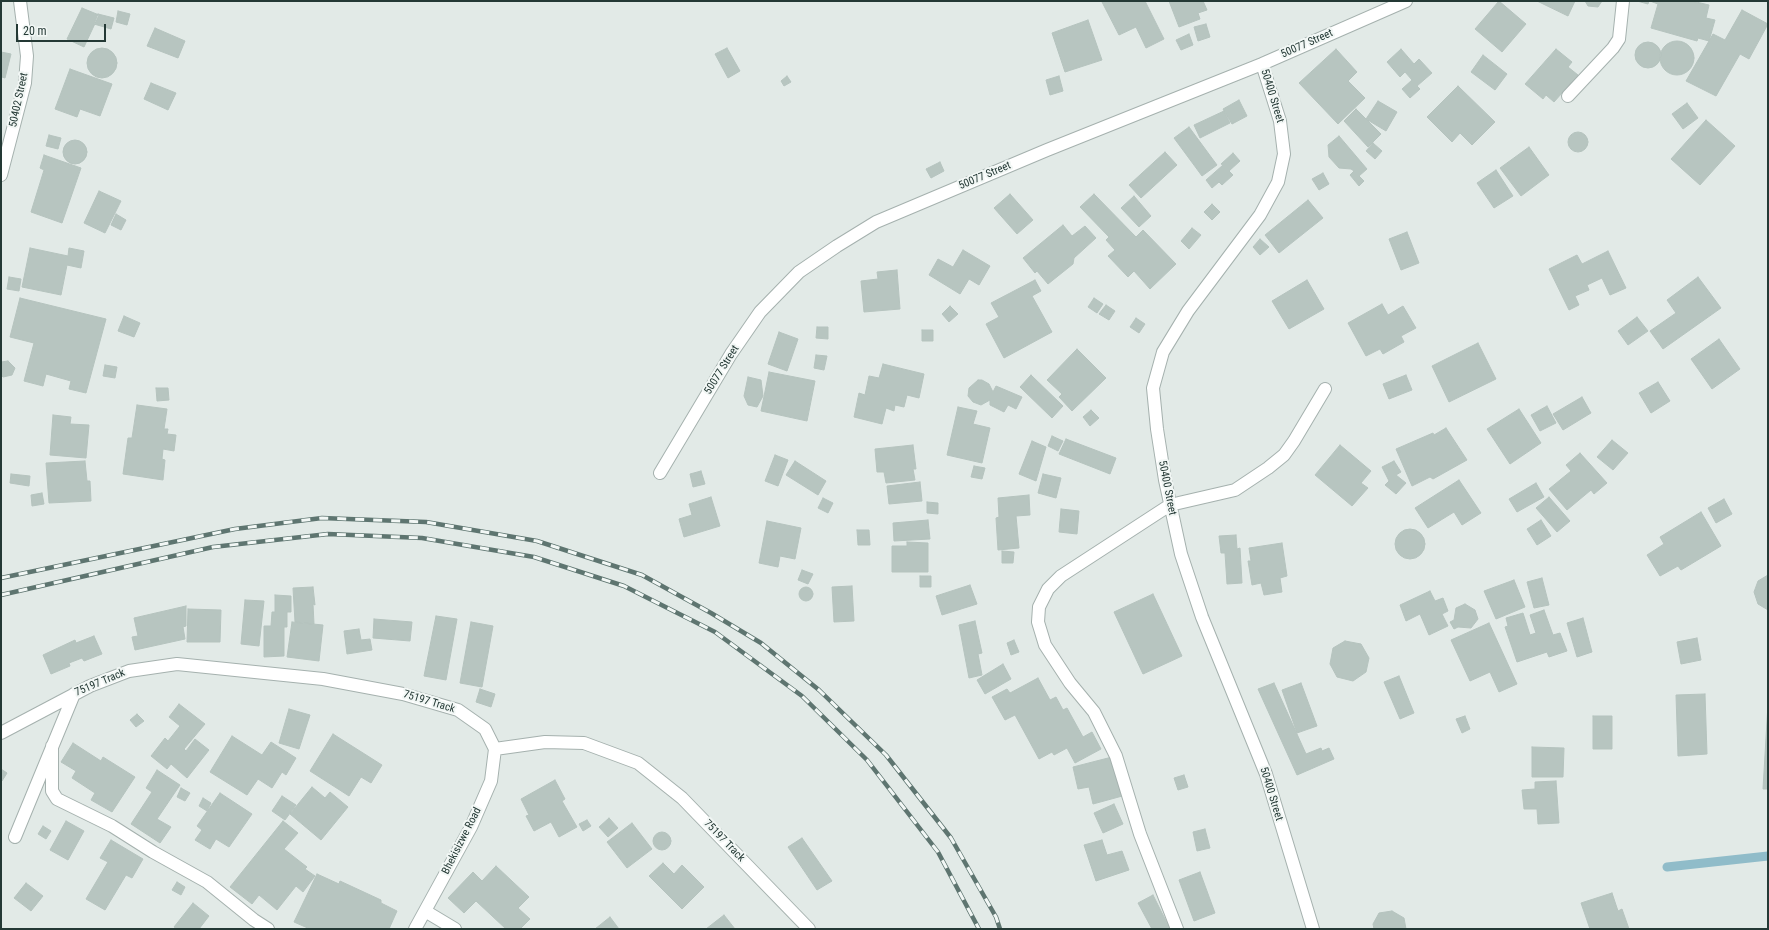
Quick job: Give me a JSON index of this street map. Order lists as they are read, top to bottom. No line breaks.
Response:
{"streets":{"street":["50077 Street","50400 Street","50402 Street","75197 Track","Bhekisizwe Road"]},"crossings":[["50077 Street","50400 Street"],["75197 Track","Bhekisizwe Road"]],"scale_bar":"20 m"}
